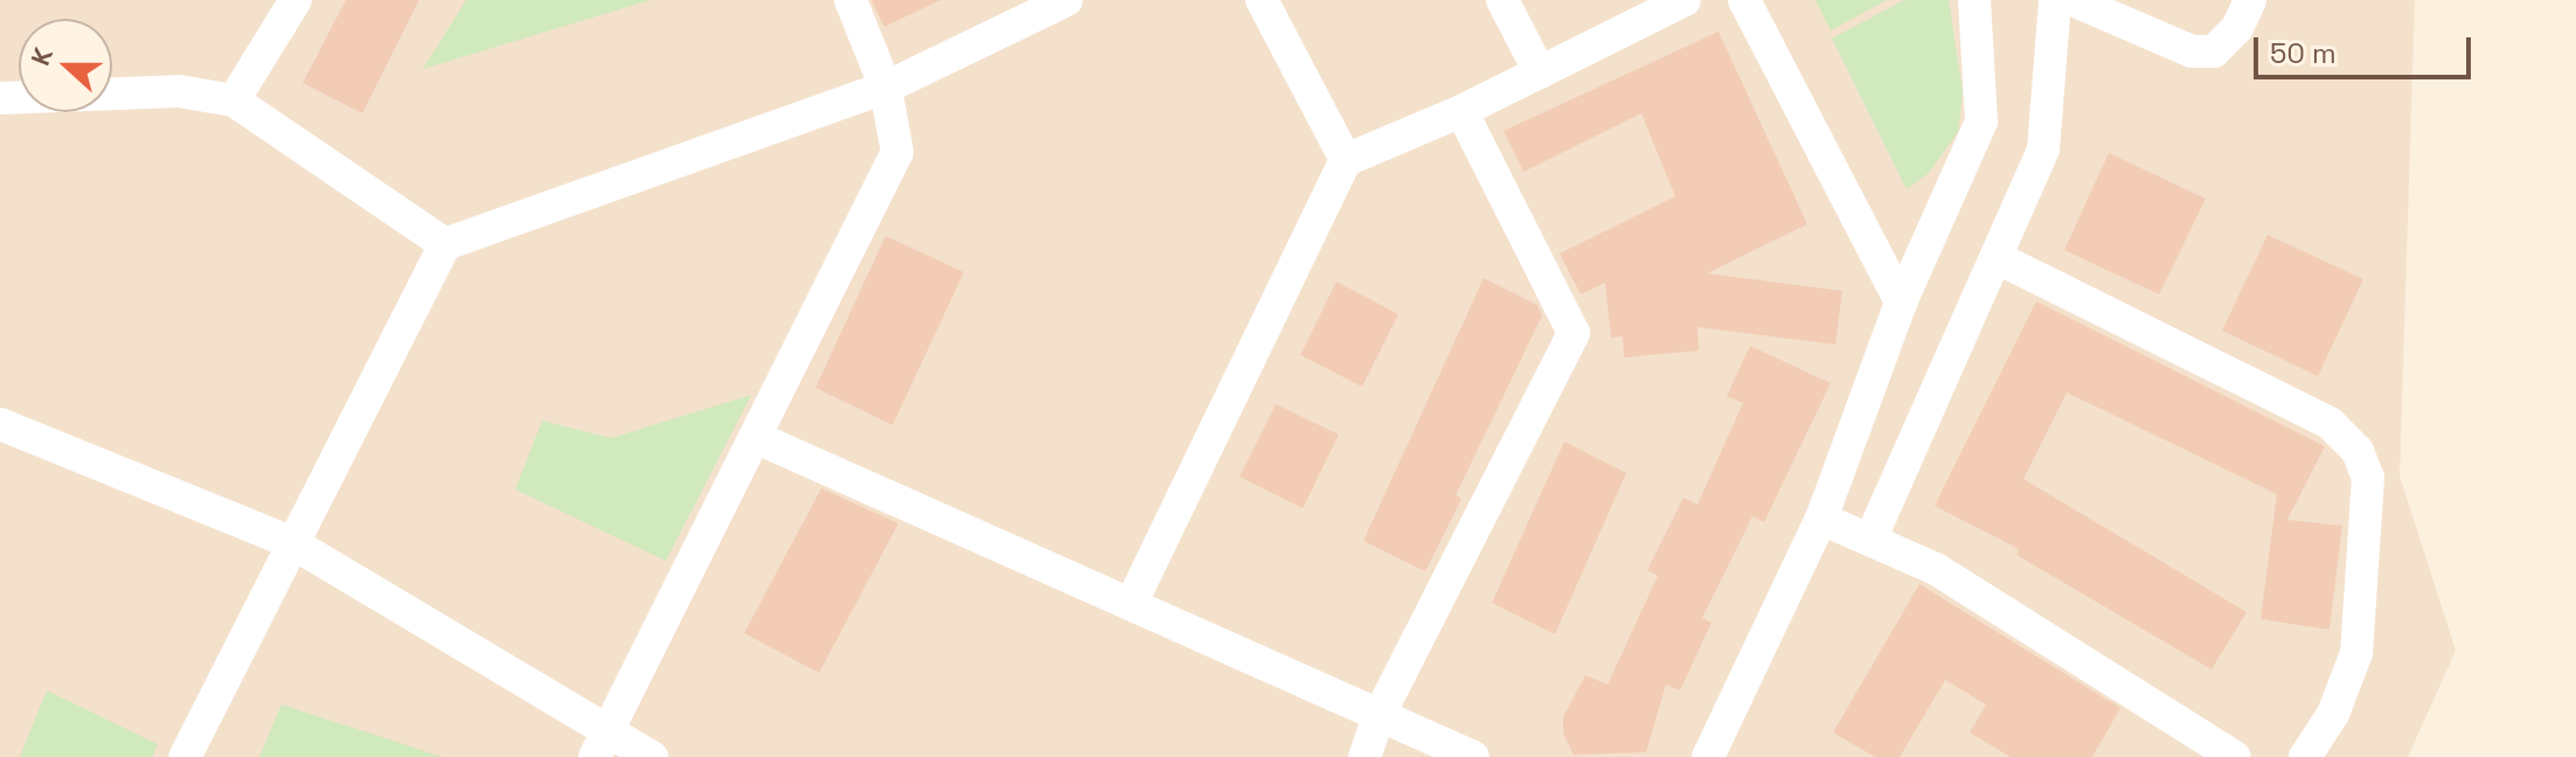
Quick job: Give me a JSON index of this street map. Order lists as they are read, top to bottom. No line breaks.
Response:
{"scale_bar":"50 m","north":"left"}
